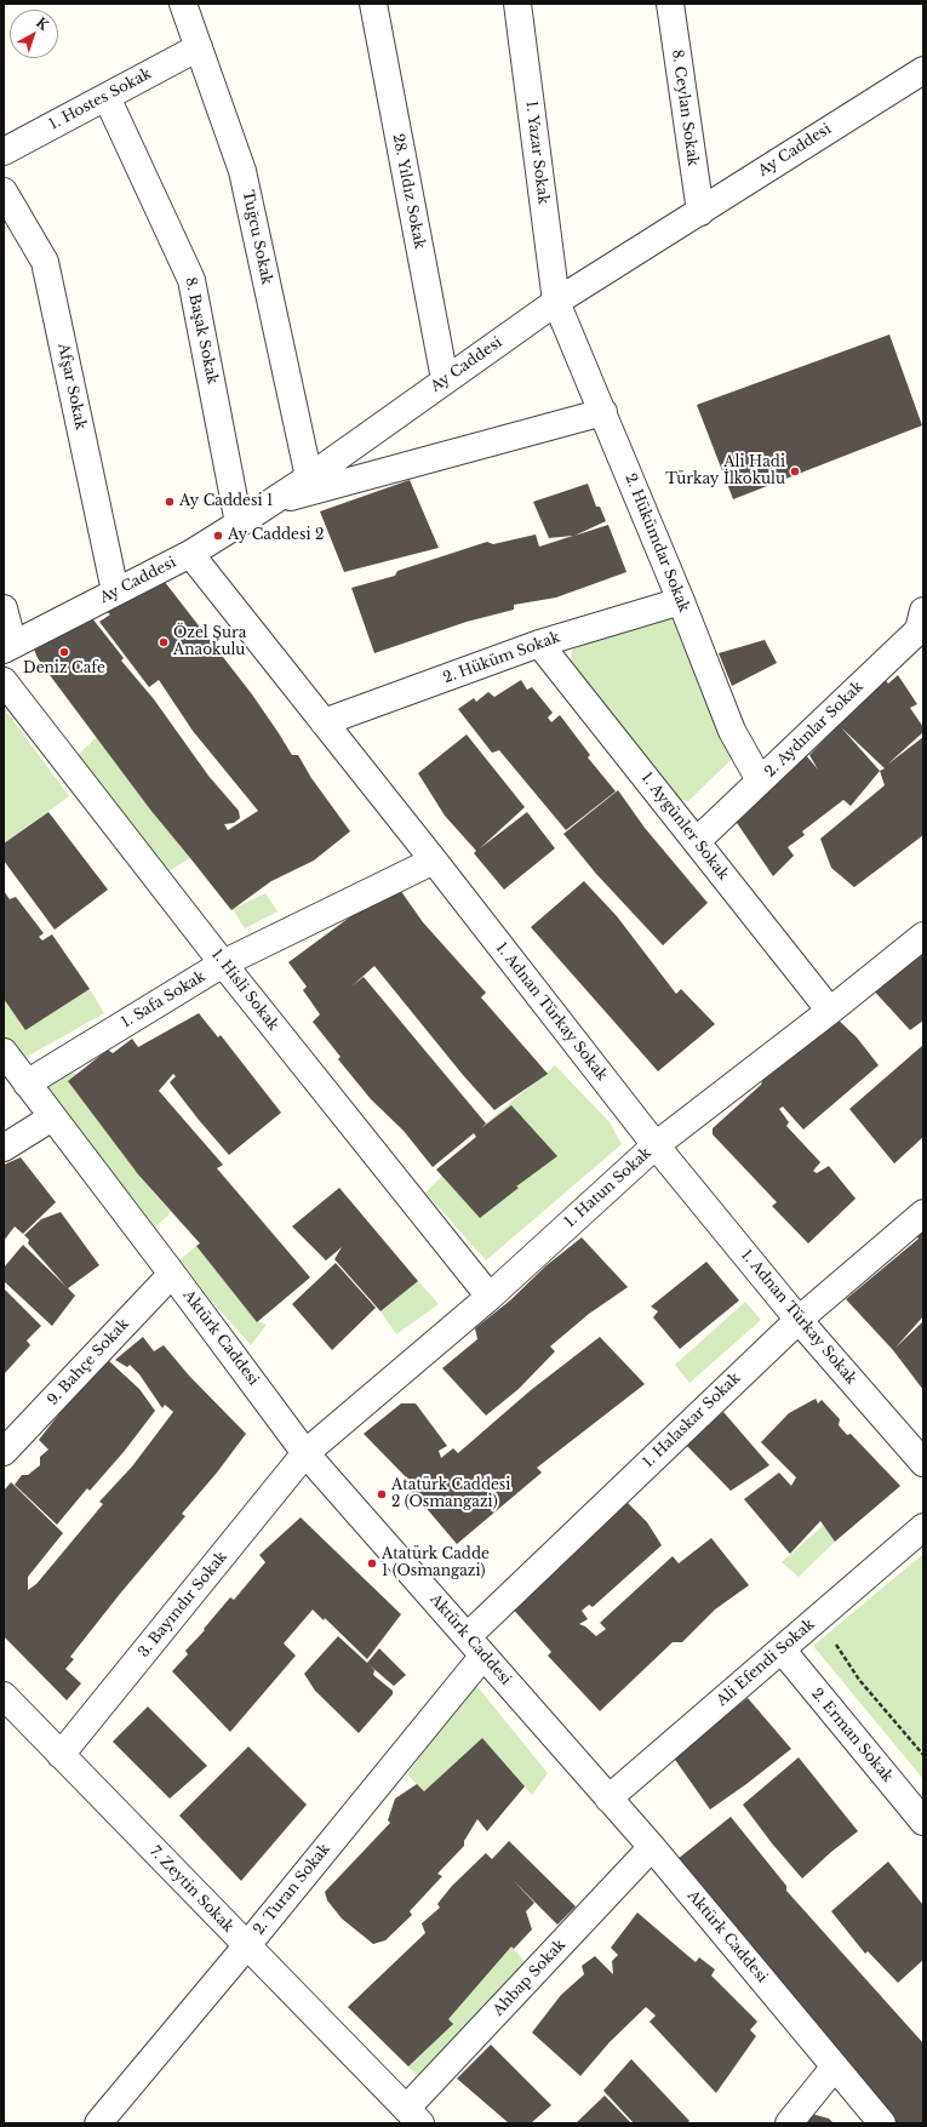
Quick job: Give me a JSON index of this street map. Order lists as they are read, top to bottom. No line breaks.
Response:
{"streets":{"street":["1. Hostes Sokak","8. Ceylan Sokak","Ay Caddesi","1. Yazar Sokak","28. Yıldız Sokak","Tuğcu Sokak","8. Başak Sokak","Afşar Sokak","2. Hükümdar Sokak","2. Hüküm Sokak","2. Aydınlar Sokak","1. Aygünler Sokak","1. Hisli Sokak","1. Safa Sokak","1. Adnan Türkay Sokak","1. Hatun Sokak","Aktürk Caddesi","9. Bahçe Sokak","1. Halaskar Sokak","3. Bayındır Sokak","Ali Efendi Sokak","2. Erman Sokak","7. Zeytin Sokak","2. Turan Sokak","Ahbap Sokak"]},"crossings":[["1. Hostes Sokak","Tuğcu Sokak"],["1. Hostes Sokak","8. Başak Sokak"],["8. Ceylan Sokak","Ay Caddesi"],["Ay Caddesi","1. Yazar Sokak"],["Ay Caddesi","28. Yıldız Sokak"],["Ay Caddesi","Tuğcu Sokak"],["Ay Caddesi","8. Başak Sokak"],["Ay Caddesi","Afşar Sokak"],["Ay Caddesi","2. Hükümdar Sokak"],["Ay Caddesi","1. Adnan Türkay Sokak"],["1. Yazar Sokak","2. Hükümdar Sokak"],["2. Hükümdar Sokak","2. Hüküm Sokak"],["2. Hükümdar Sokak","2. Aydınlar Sokak"],["2. Hüküm Sokak","1. Aygünler Sokak"],["2. Hüküm Sokak","1. Adnan Türkay Sokak"],["2. Aydınlar Sokak","1. Aygünler Sokak"],["1. Aygünler Sokak","1. Hatun Sokak"],["1. Hisli Sokak","1. Safa Sokak"],["1. Hisli Sokak","1. Hatun Sokak"],["1. Safa Sokak","1. Adnan Türkay Sokak"],["1. Safa Sokak","Aktürk Caddesi"],["1. Adnan Türkay Sokak","1. Hatun Sokak"],["1. Adnan Türkay Sokak","1. Halaskar Sokak"],["1. Hatun Sokak","Aktürk Caddesi"],["1. Hatun Sokak","3. Bayındır Sokak"],["Aktürk Caddesi","9. Bahçe Sokak"],["Aktürk Caddesi","1. Halaskar Sokak"],["Aktürk Caddesi","3. Bayındır Sokak"],["Aktürk Caddesi","Ali Efendi Sokak"],["Aktürk Caddesi","2. Turan Sokak"],["Aktürk Caddesi","Ahbap Sokak"],["1. Halaskar Sokak","2. Turan Sokak"],["3. Bayındır Sokak","7. Zeytin Sokak"],["Ali Efendi Sokak","2. Erman Sokak"],["7. Zeytin Sokak","2. Turan Sokak"],["7. Zeytin Sokak","Ahbap Sokak"]],"places":["Ali Hadi Türkay İlkokulu","Ay Caddesi 1","Ay Caddesi 2","Özel Şura Anaokulu","Deniz Cafe","Atatürk Caddesi 2 (Osmangazi)","Atatürk Cadde 1 (Osmangazi)"],"north":"top right"}
